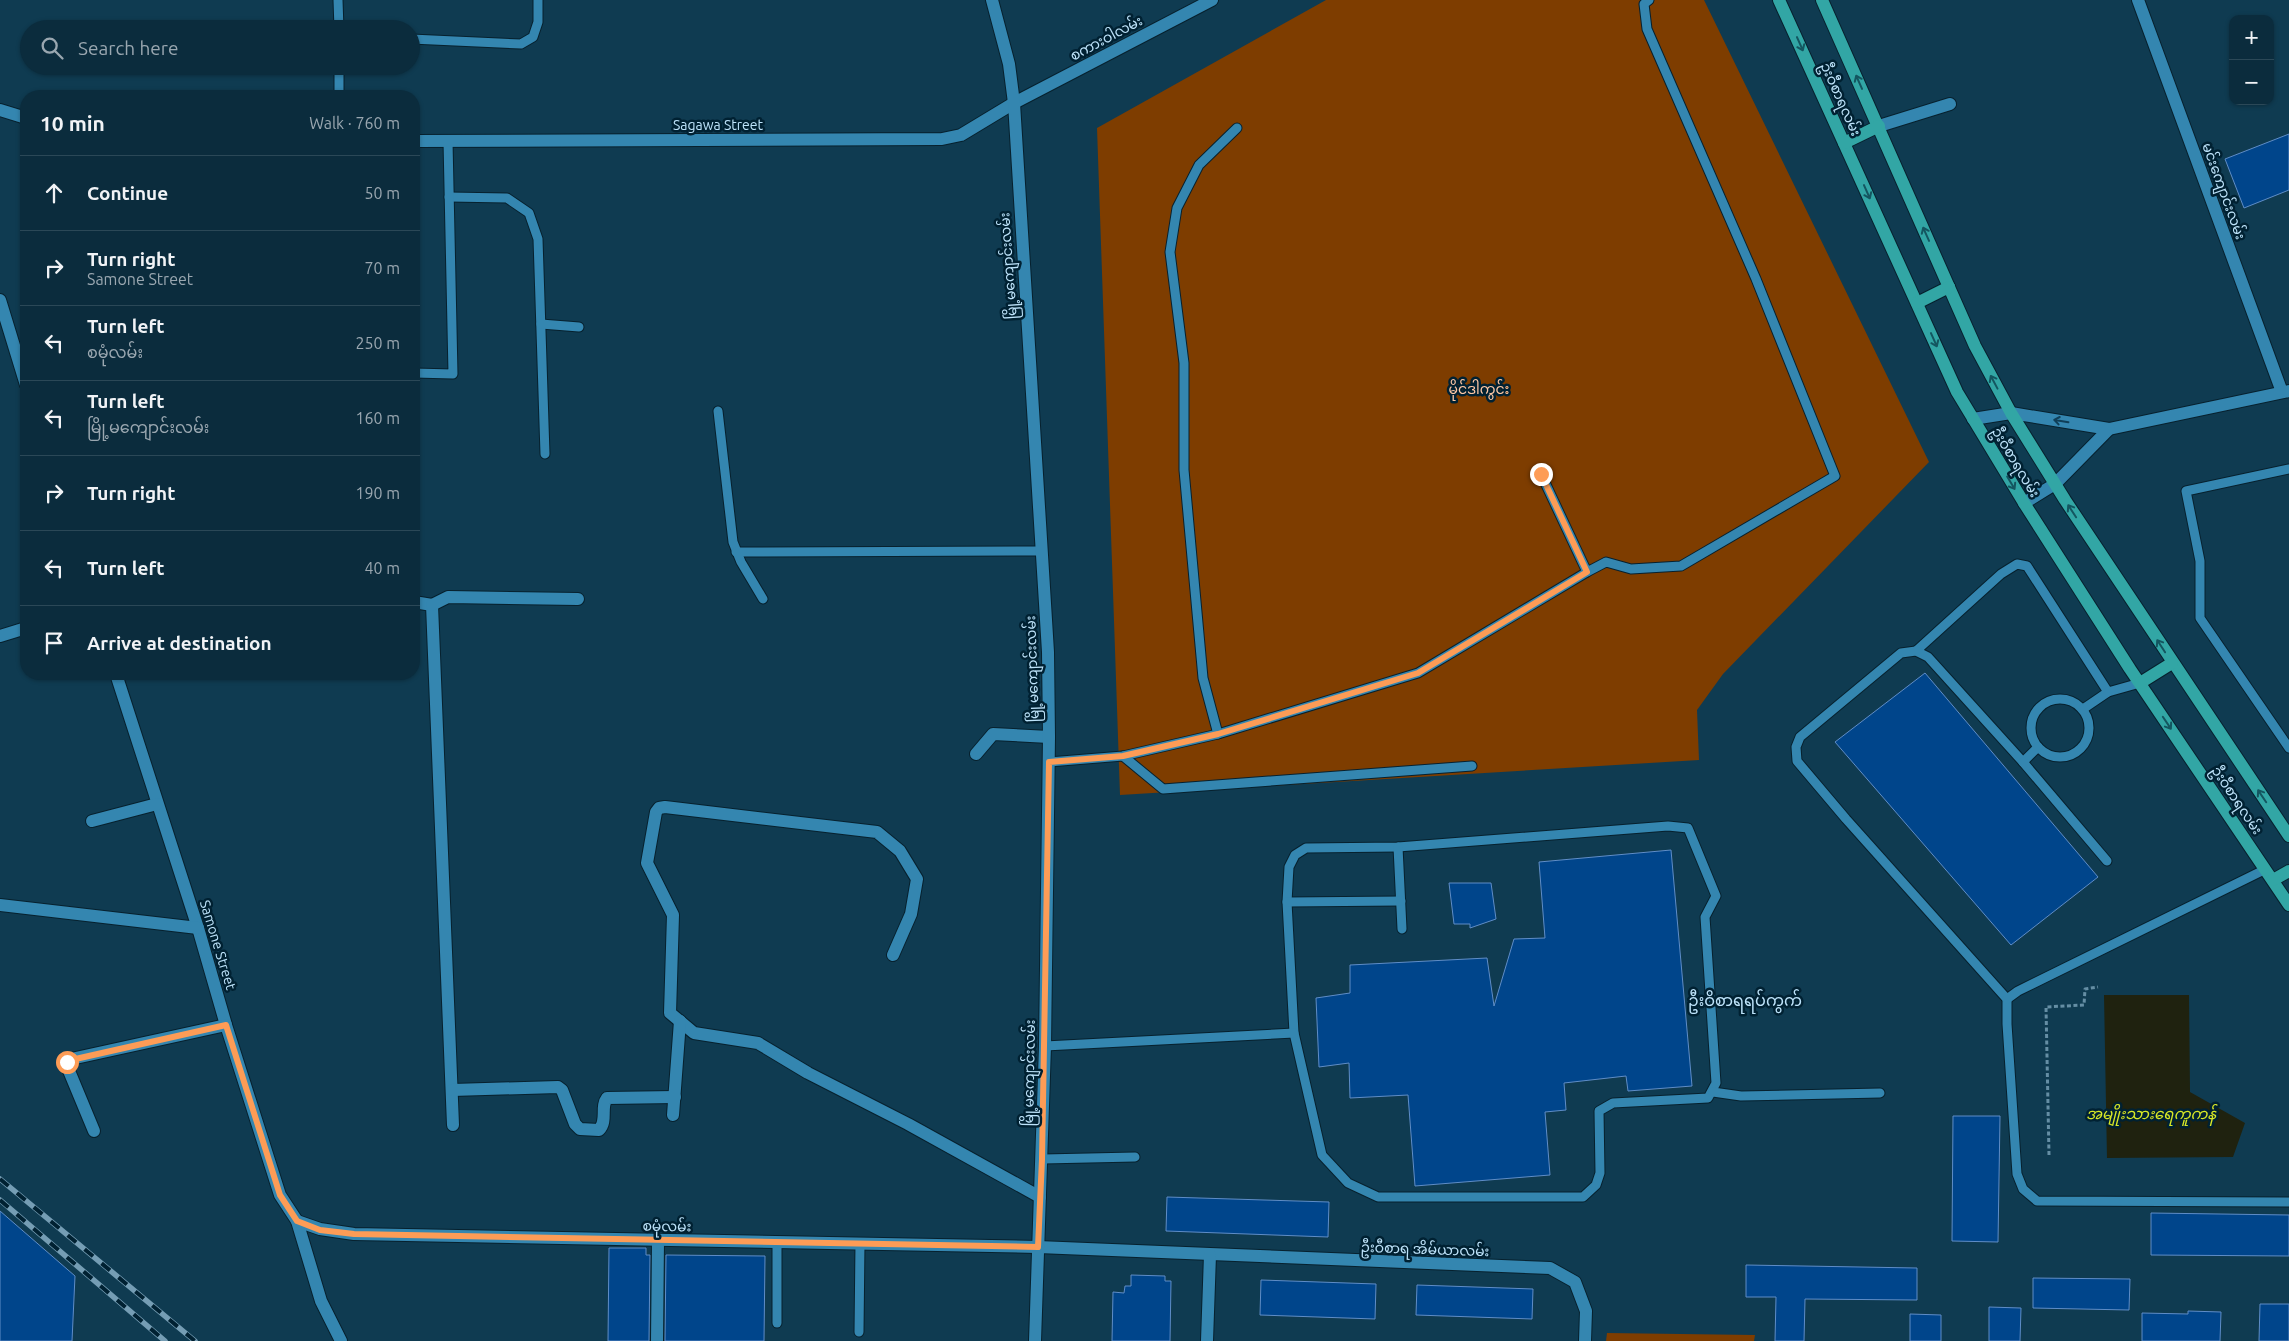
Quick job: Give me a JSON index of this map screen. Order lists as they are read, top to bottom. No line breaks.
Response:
{"streets":{"main road":["ဦးဝီစာရလမ်း"],"street":["စကားဝါလမ်း","Sagawa Street","မင်းကျောင်းလမ်း","မြို့မကျောင်းလမ်း","Samone Street","စမုံလမ်း","ဦးဝီစာရ အိမ်ယာလမ်း"]},"crossings":[["စကားဝါလမ်း","Sagawa Street"],["စကားဝါလမ်း","မြို့မကျောင်းလမ်း"],["Sagawa Street","မြို့မကျောင်းလမ်း"],["မြို့မကျောင်းလမ်း","စမုံလမ်း"],["မြို့မကျောင်းလမ်း","ဦးဝီစာရ အိမ်ယာလမ်း"],["Samone Street","စမုံလမ်း"],["စမုံလမ်း","ဦးဝီစာရ အိမ်ယာလမ်း"]],"districts":["ဦးဝိစာရရပ်ကွက်"],"water":["အမျိုးသားရေကူကန်"],"parks":["မိုင်ဒါကွင်း"],"page":{"map_buttons":["+","−"],"search":"Search here","heading":["10 min","Walk · 760 m"],"list":[["Continue","50 m"],["Turn right","Samone Street","70 m"],["Turn left","စမုံလမ်း","250 m"],["Turn left","မြို့မကျောင်းလမ်း","160 m"],["Turn right","190 m"],["Turn left","40 m"],"Arrive at destination"]}}
